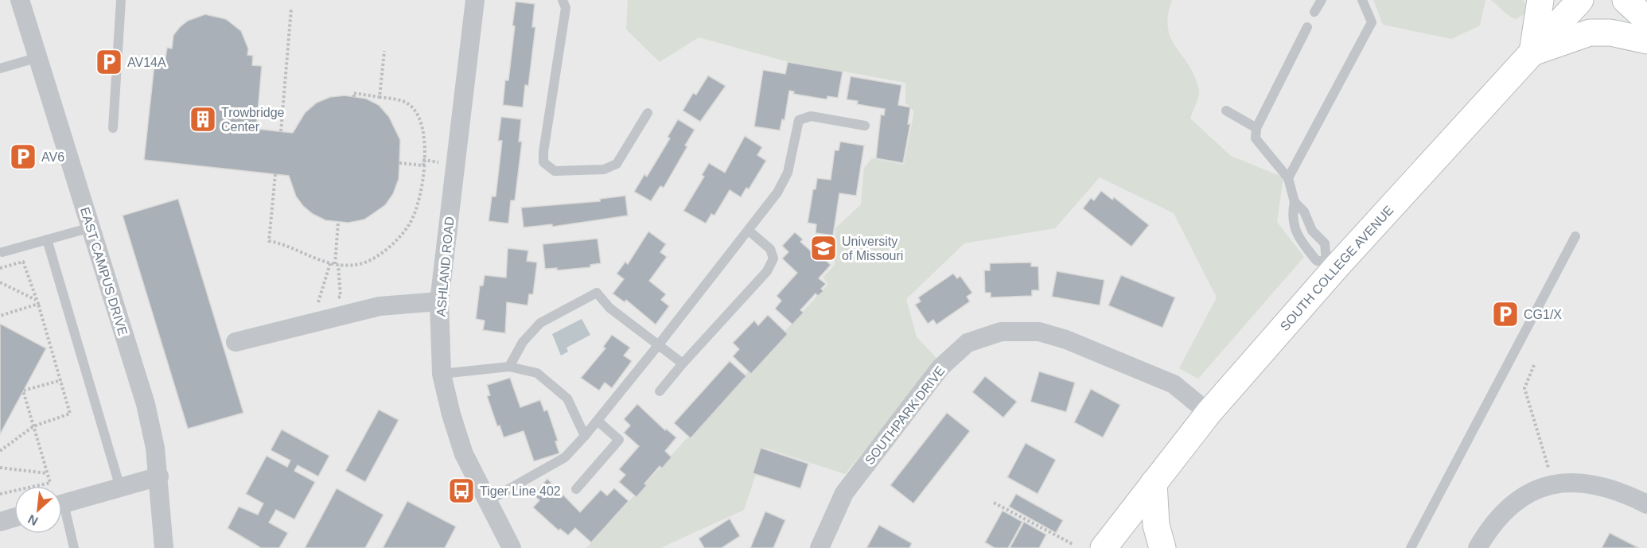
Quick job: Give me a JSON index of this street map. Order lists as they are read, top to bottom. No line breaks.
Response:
{"streets":{"main road":["SOUTH COLLEGE AVENUE"],"street":["ASHLAND ROAD","EAST CAMPUS DRIVE","SOUTHPARK DRIVE"]},"crossings":[["SOUTH COLLEGE AVENUE","SOUTHPARK DRIVE"]],"places":{"parking":["AV14A","AV6","CG1/X"],"building":["Trowbridge Center"],"school or university":["University of Missouri"],"bus stop":["Tiger Line 402"]},"north":"bottom left"}
